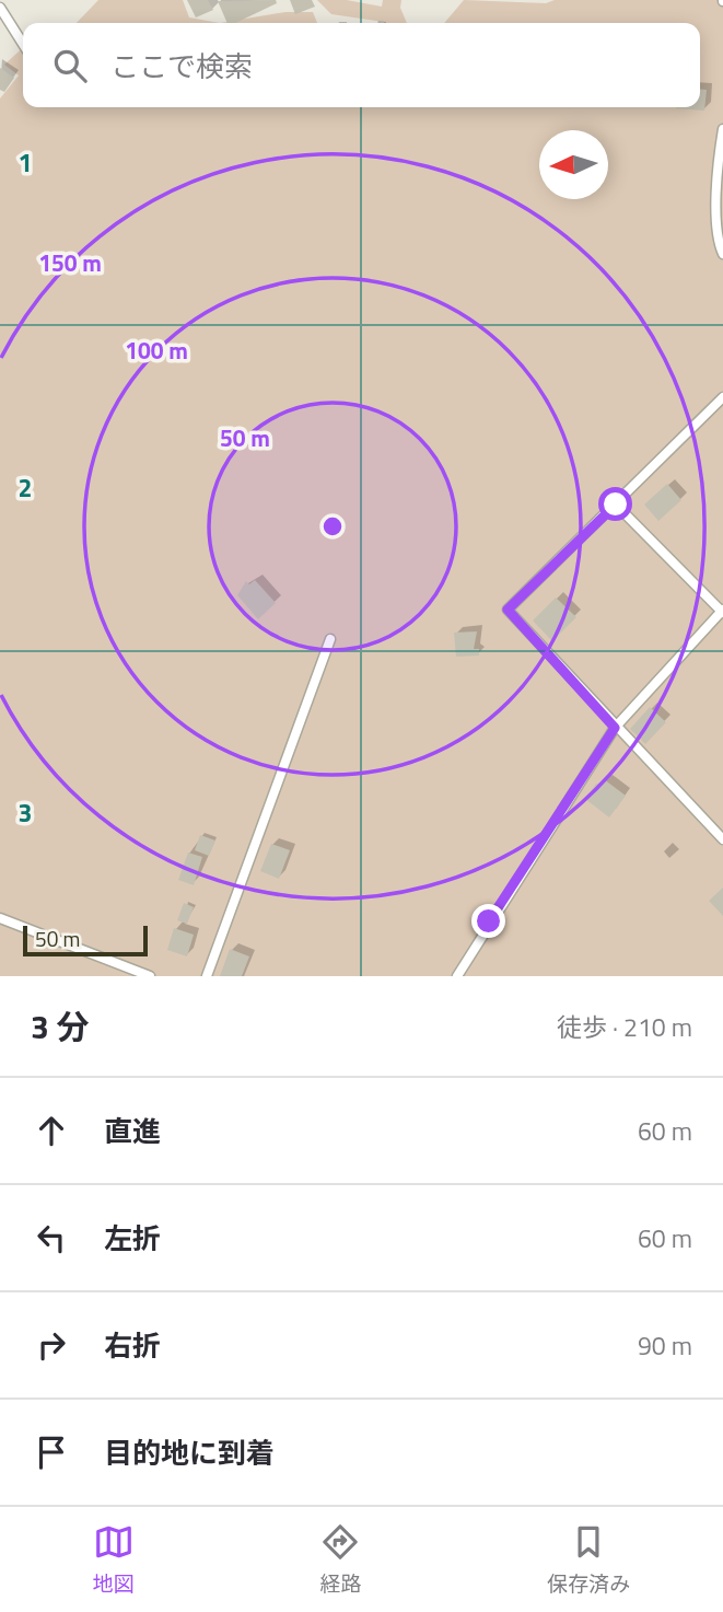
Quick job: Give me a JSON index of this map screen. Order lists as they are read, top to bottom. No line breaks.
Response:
{"scale_bar":"50 m","north":"left","page":{"search":"ここで検索","scale":"50 m","heading":["3 分","徒歩 · 210 m"],"list":[["直進","60 m"],["左折","60 m"],["右折","90 m"],"目的地に到着"],"nav":["地図","経路","保存済み"]},"grid":{"rows":["1","2","3"]},"rings":["150 m","100 m","50 m"]}
